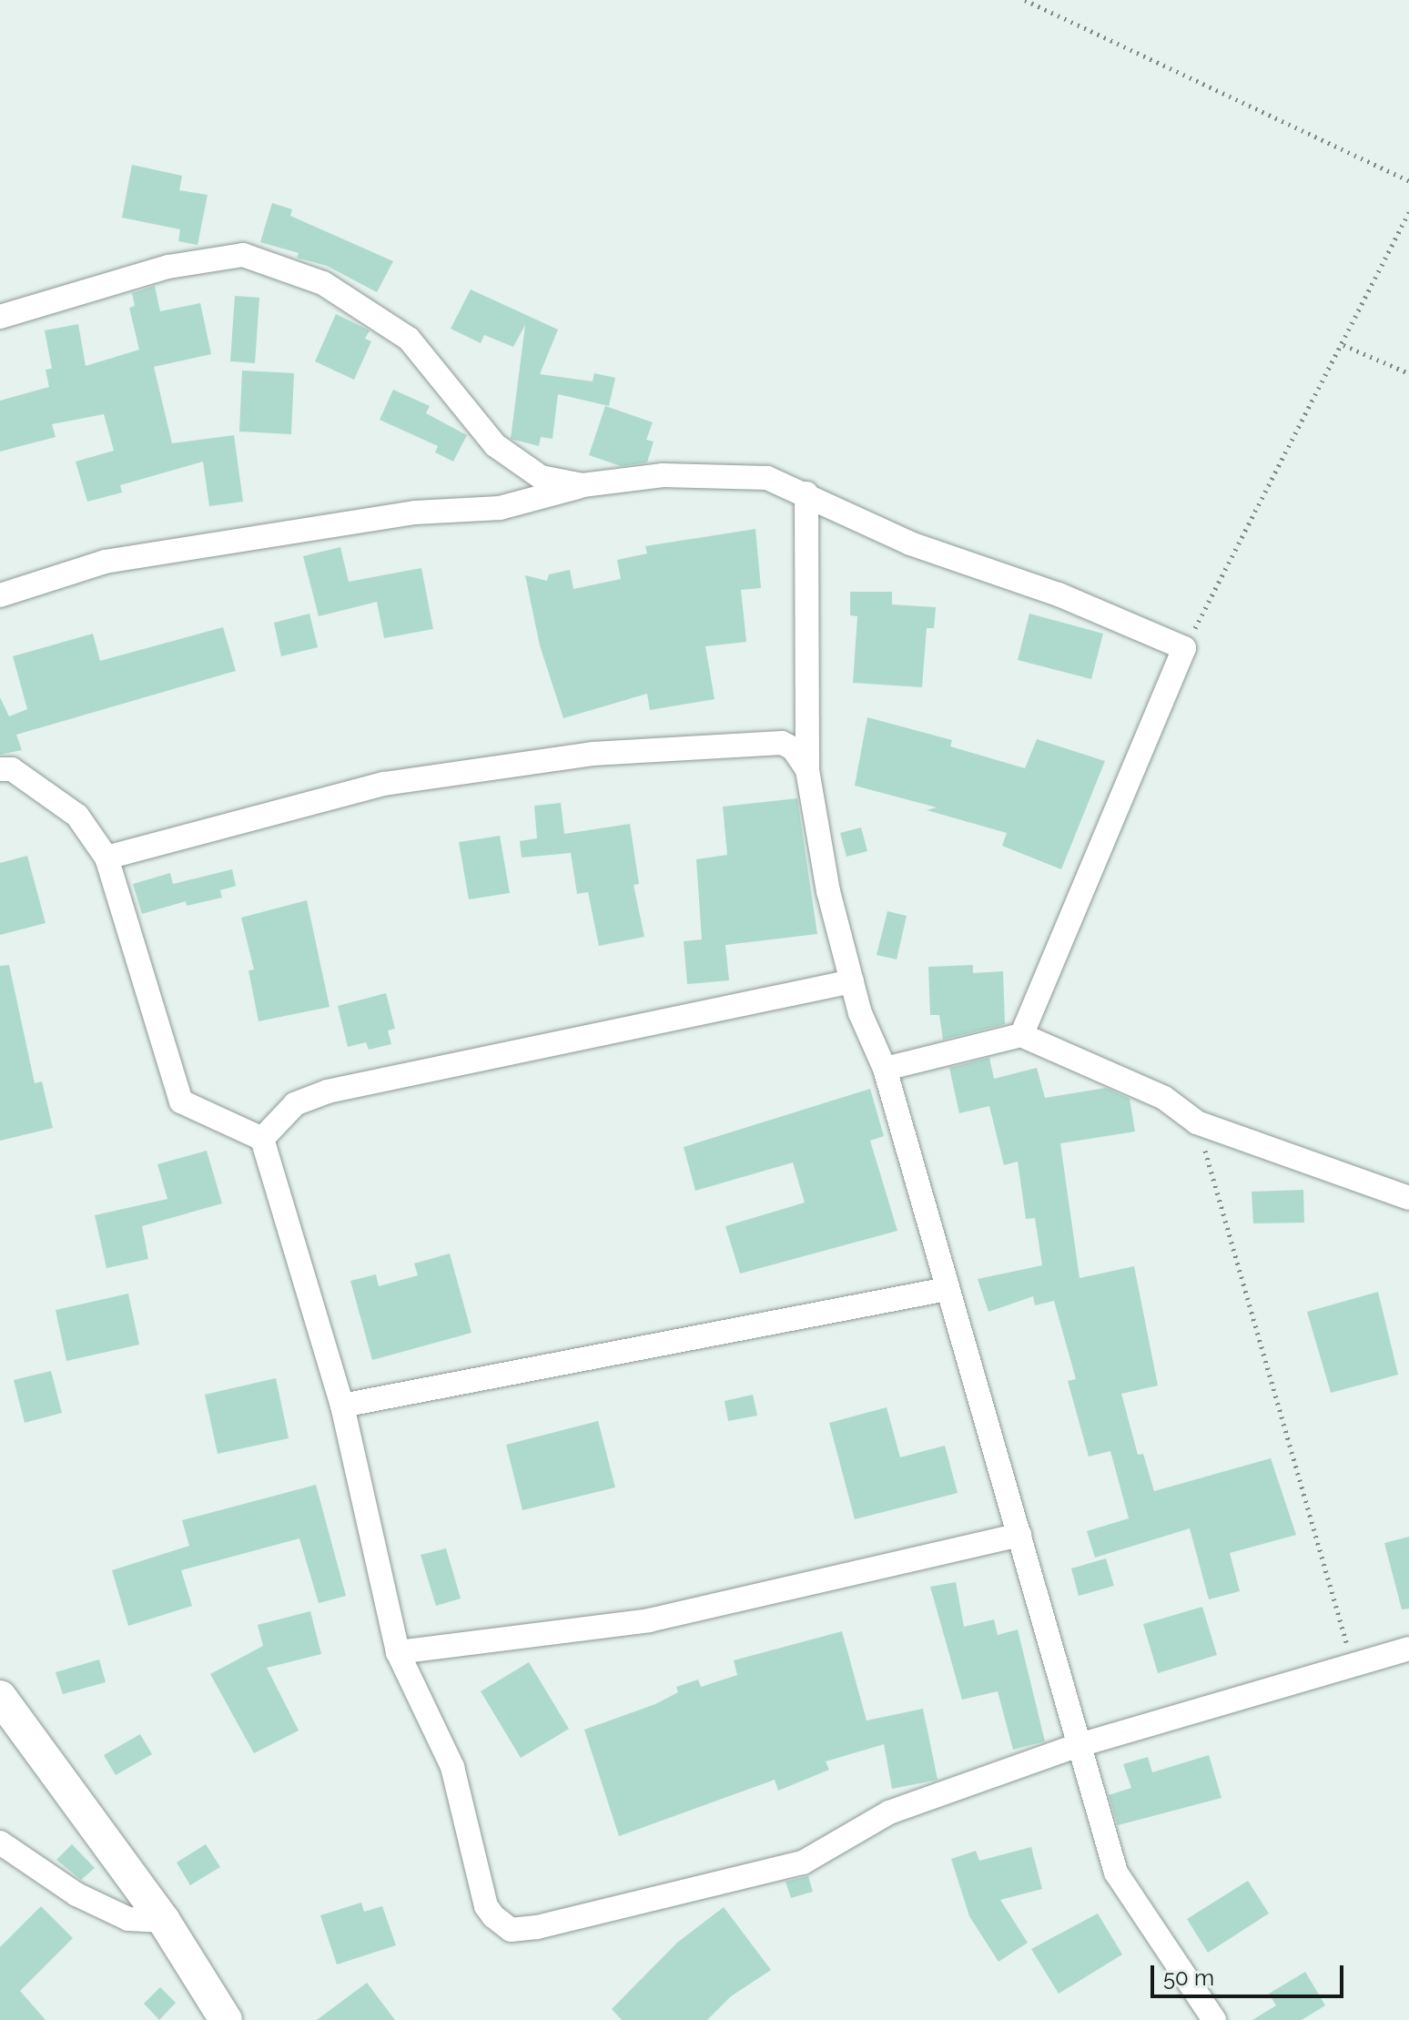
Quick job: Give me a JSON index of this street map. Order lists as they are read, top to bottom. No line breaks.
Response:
{"scale_bar":"50 m"}
